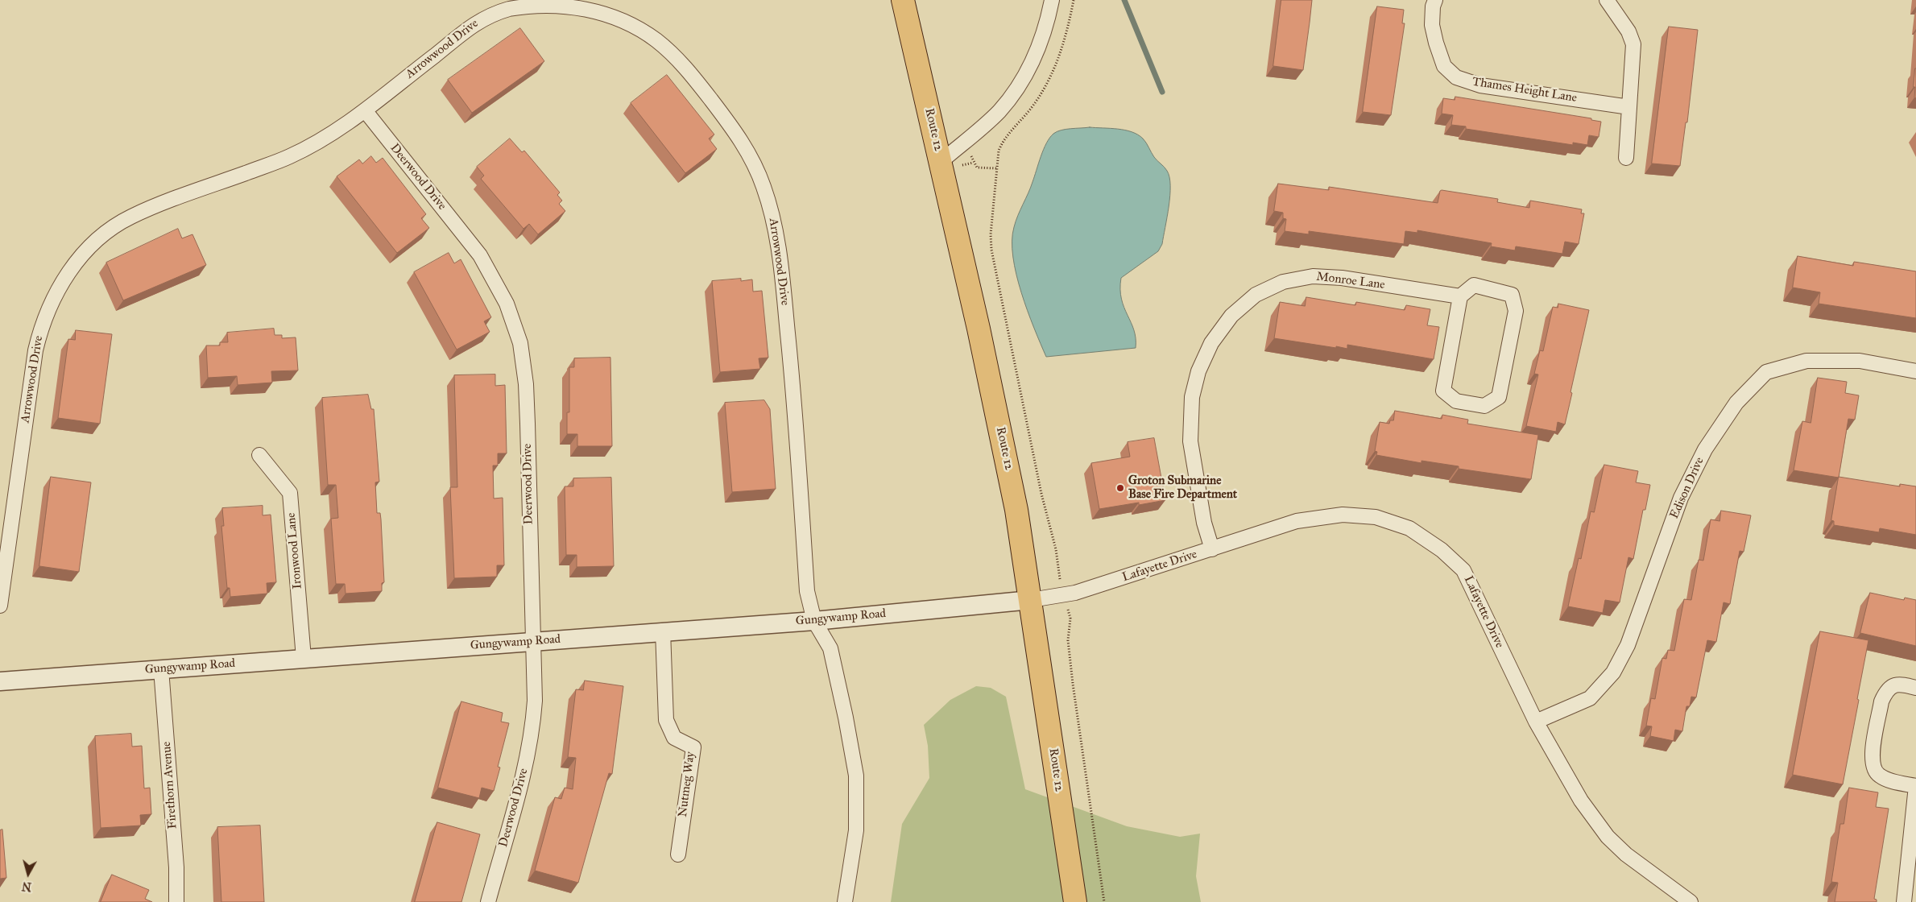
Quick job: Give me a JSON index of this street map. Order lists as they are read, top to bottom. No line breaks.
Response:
{"streets":{"highway":["Route 12"],"street":["Arrowwood Drive","Thames Height Lane","Deerwood Drive","Monroe Lane","Edison Drive","Ironwood Lane","Lafayette Drive","Gungywamp Road","Nutmeg Way","Firethorn Avenue"]},"crossings":[["Arrowwood Drive","Deerwood Drive"],["Arrowwood Drive","Gungywamp Road"],["Route 12","Lafayette Drive"],["Route 12","Gungywamp Road"],["Deerwood Drive","Gungywamp Road"],["Monroe Lane","Lafayette Drive"],["Edison Drive","Lafayette Drive"],["Ironwood Lane","Gungywamp Road"],["Lafayette Drive","Gungywamp Road"],["Gungywamp Road","Nutmeg Way"],["Gungywamp Road","Firethorn Avenue"]],"places":["Groton Submarine Base Fire Department"],"north":"bottom"}
